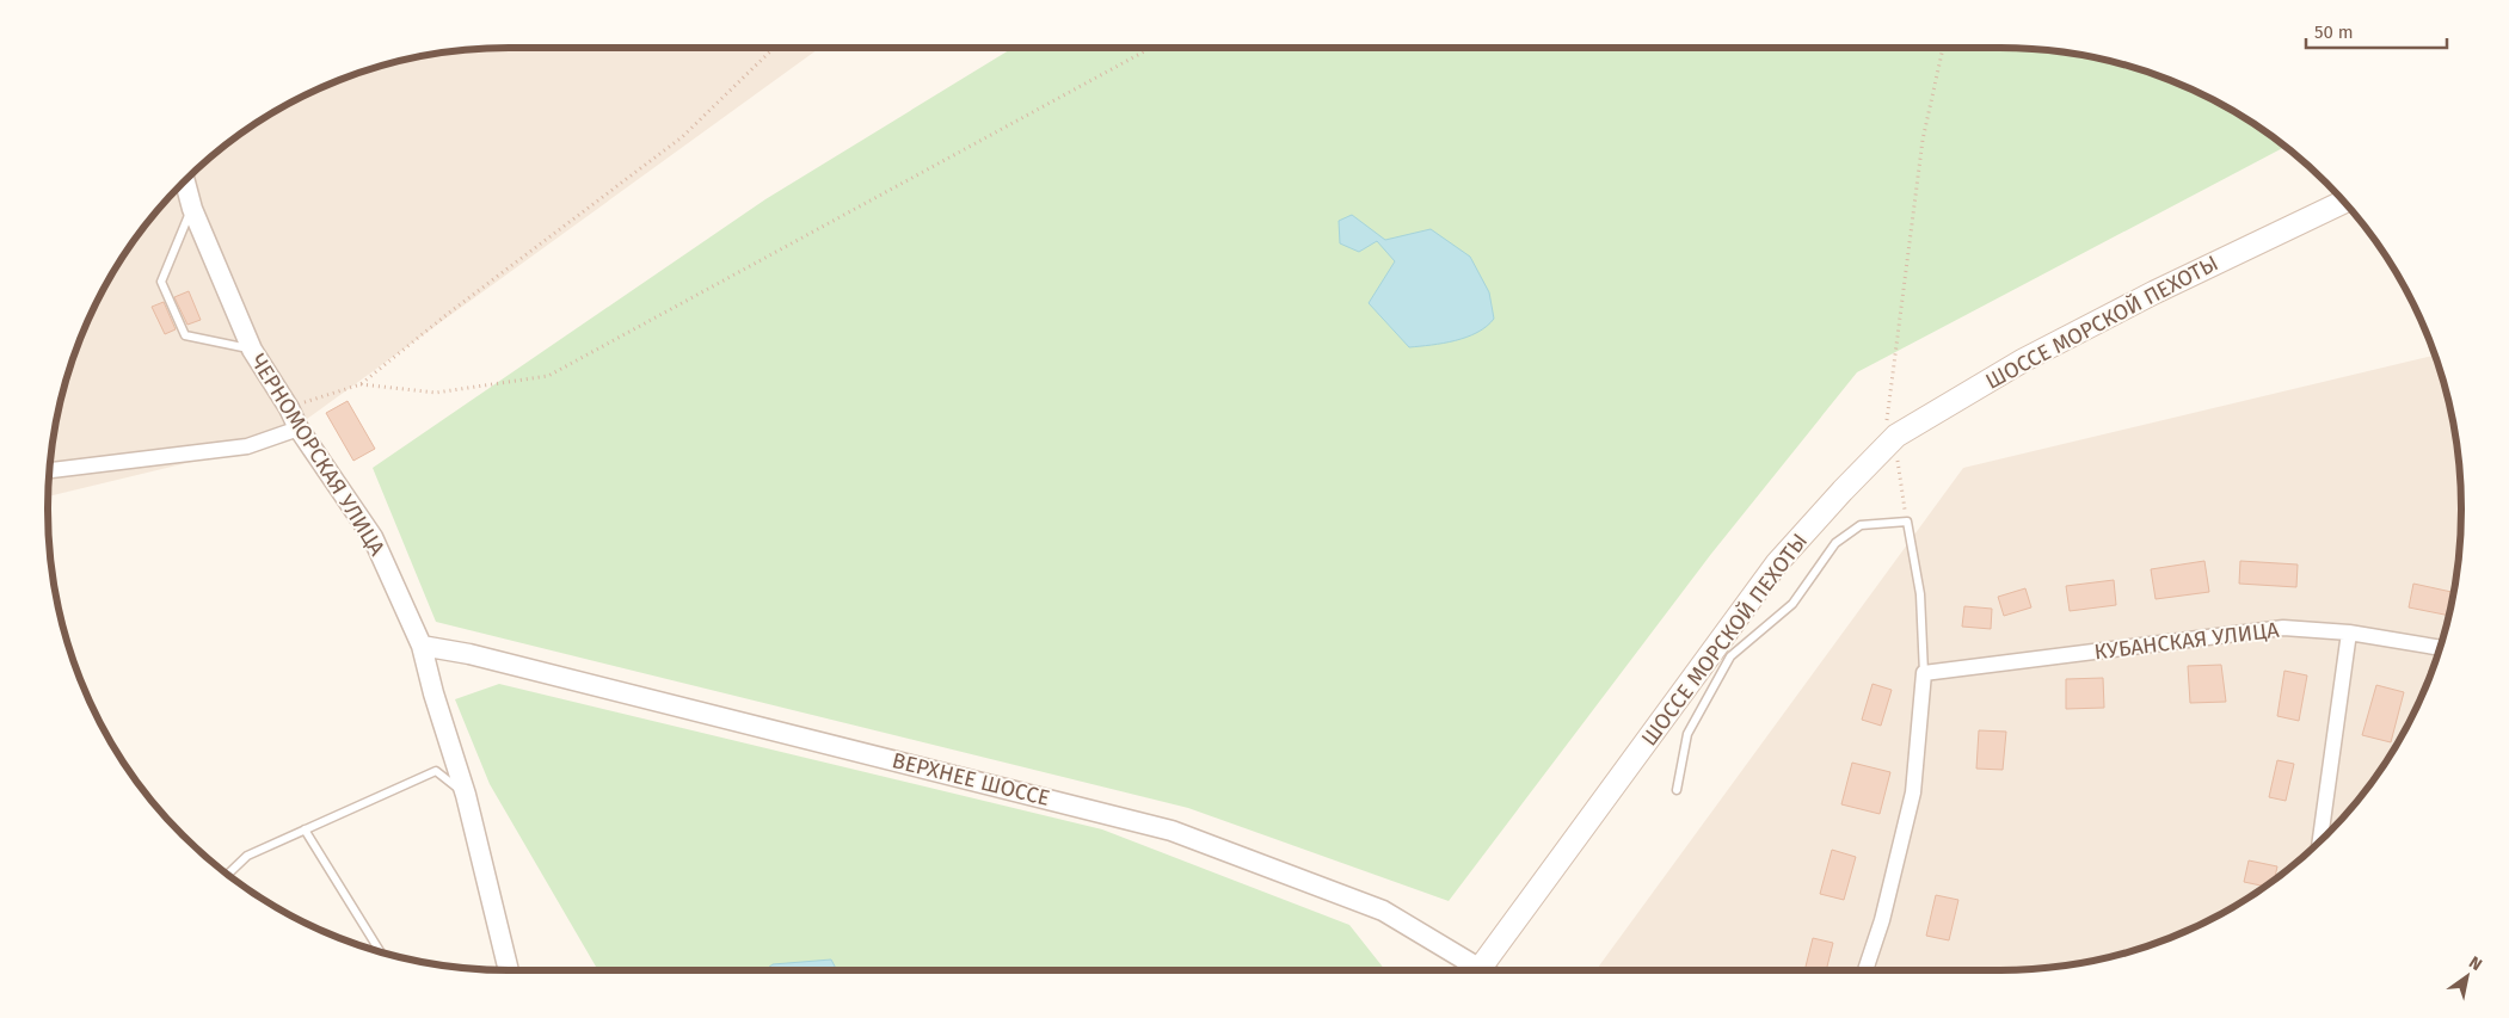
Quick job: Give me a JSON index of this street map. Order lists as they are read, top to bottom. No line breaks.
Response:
{"streets":{"main road":["ШОССЕ МОРСКОЙ ПЕХОТЫ"],"street":["ЧЕРНОМОРСКАЯ УЛИЦА","КУБАНСКАЯ УЛИЦА","ВЕРХНЕЕ ШОССЕ"]},"crossings":[["ЧЕРНОМОРСКАЯ УЛИЦА","ВЕРХНЕЕ ШОССЕ"]],"scale_bar":"50 m","north":"top right"}
